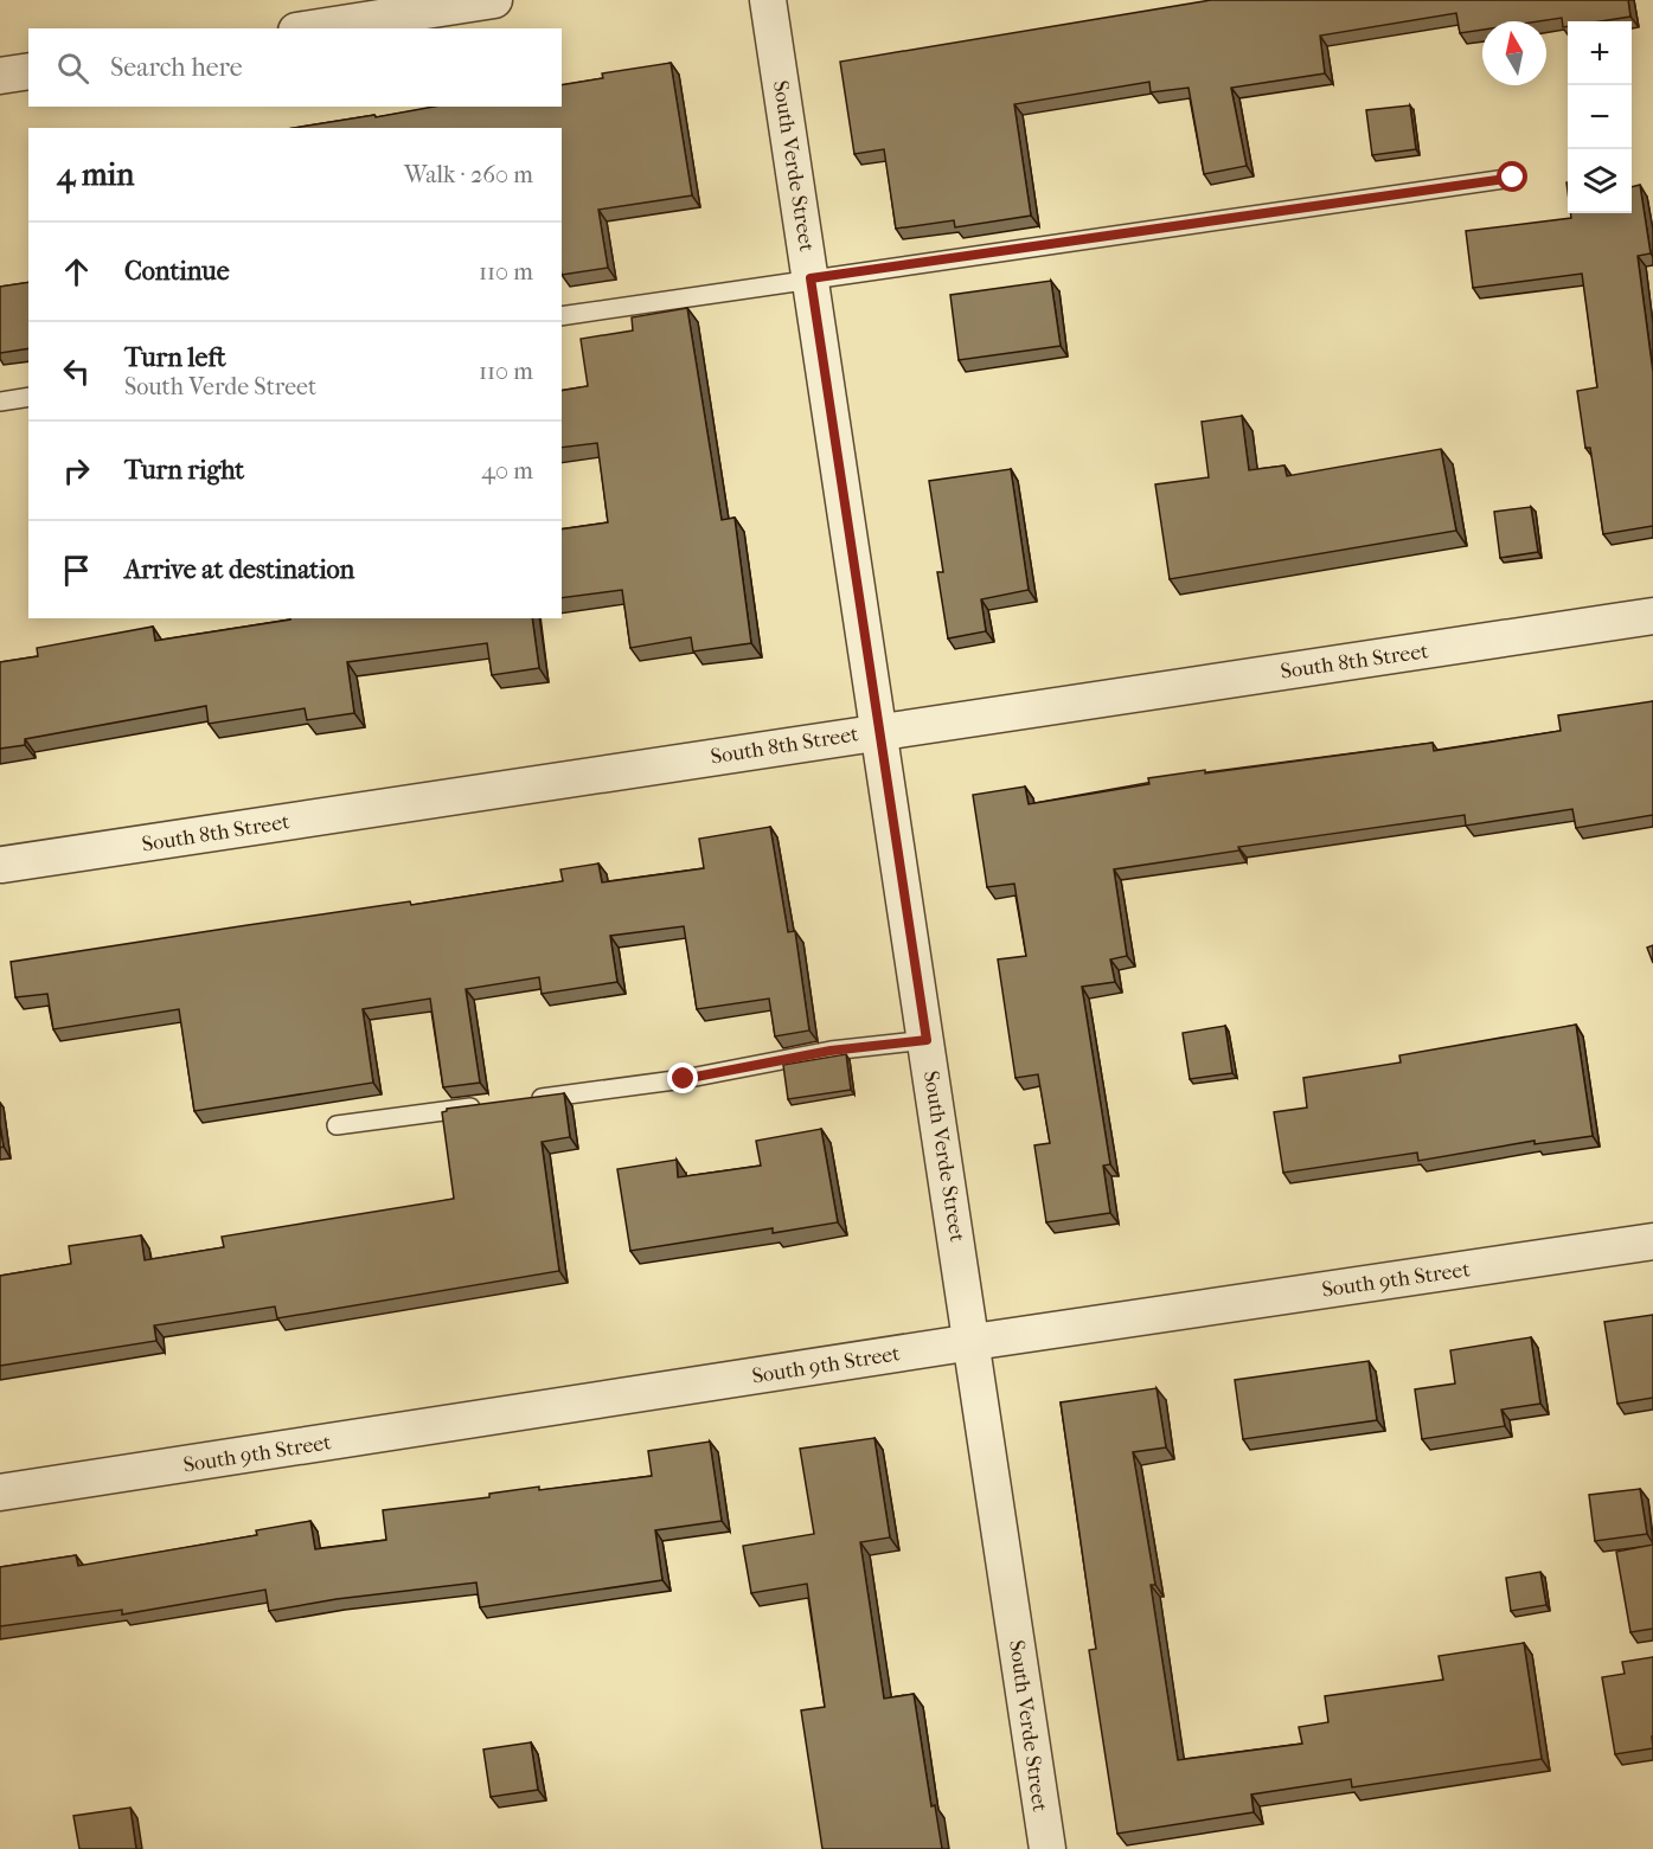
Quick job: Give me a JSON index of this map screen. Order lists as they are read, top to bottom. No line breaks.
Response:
{"streets":{"street":["South Verde Street","South 8th Street","South 9th Street"]},"crossings":[["South Verde Street","South 8th Street"],["South Verde Street","South 9th Street"]],"north":"top","page":{"map_buttons":["+","−"],"search":"Search here","heading":["4 min","Walk · 260 m"],"list":[["Continue","110 m"],["Turn left","South Verde Street","110 m"],["Turn right","40 m"],"Arrive at destination"]}}
